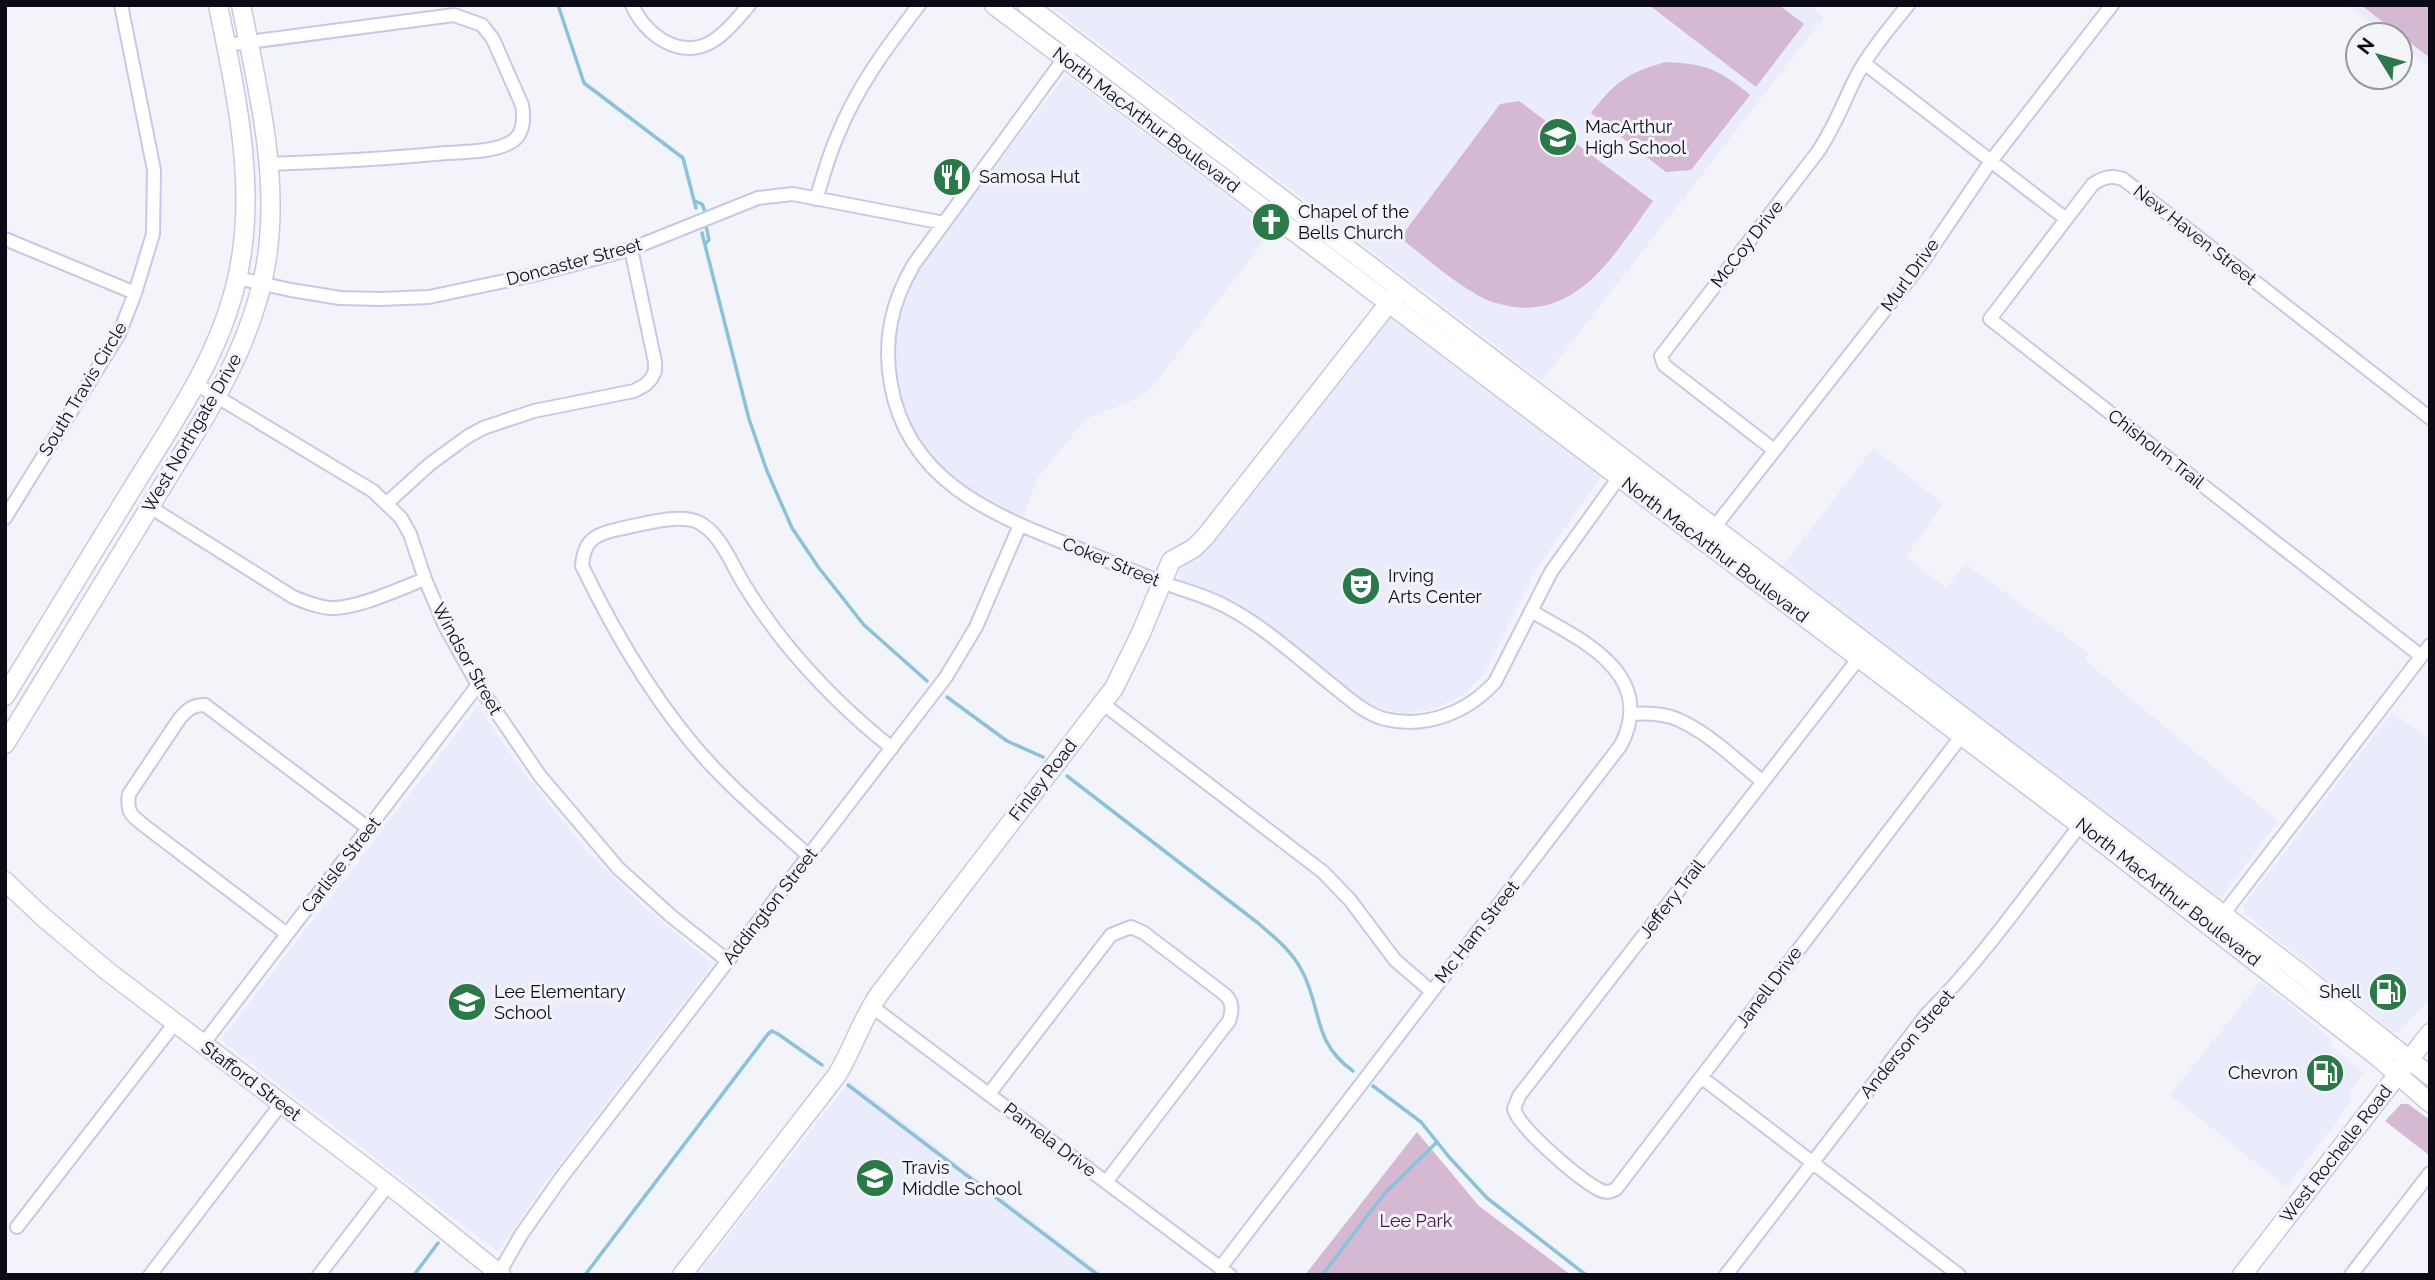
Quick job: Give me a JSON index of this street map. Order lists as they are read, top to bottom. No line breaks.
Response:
{"streets":{"main road":["North MacArthur Boulevard","West Northgate Drive","Finley Road","Stafford Street","West Rochelle Road"],"street":["New Haven Street","McCoy Drive","Doncaster Street","Murl Drive","South Travis Circle","Chisholm Trail","Coker Street","Windsor Street","Carlisle Street","Jeffery Trail","Addington Street","Mc Ham Street","Janell Drive","Anderson Street","Pamela Drive"]},"crossings":[["North MacArthur Boulevard","Murl Drive"],["North MacArthur Boulevard","Coker Street"],["North MacArthur Boulevard","Finley Road"],["North MacArthur Boulevard","Jeffery Trail"],["North MacArthur Boulevard","Janell Drive"],["North MacArthur Boulevard","Anderson Street"],["North MacArthur Boulevard","West Rochelle Road"],["New Haven Street","Chisholm Trail"],["McCoy Drive","Murl Drive"],["Doncaster Street","West Northgate Drive"],["Doncaster Street","Coker Street"],["West Northgate Drive","Windsor Street"],["Coker Street","Finley Road"],["Coker Street","Addington Street"],["Windsor Street","Carlisle Street"],["Windsor Street","Addington Street"],["Finley Road","Pamela Drive"],["Carlisle Street","Stafford Street"],["Jeffery Trail","Janell Drive"],["Addington Street","Stafford Street"],["Mc Ham Street","Pamela Drive"]],"parks":["Lee Park"],"places":{"school or university":["MacArthur High School","Lee Elementary School","Travis Middle School"],"restaurant":["Samosa Hut"],"church":["Chapel of the Bells Church"],"theatre":["Irving Arts Center"],"fuel station":["Shell","Chevron"]},"north":"top left"}
